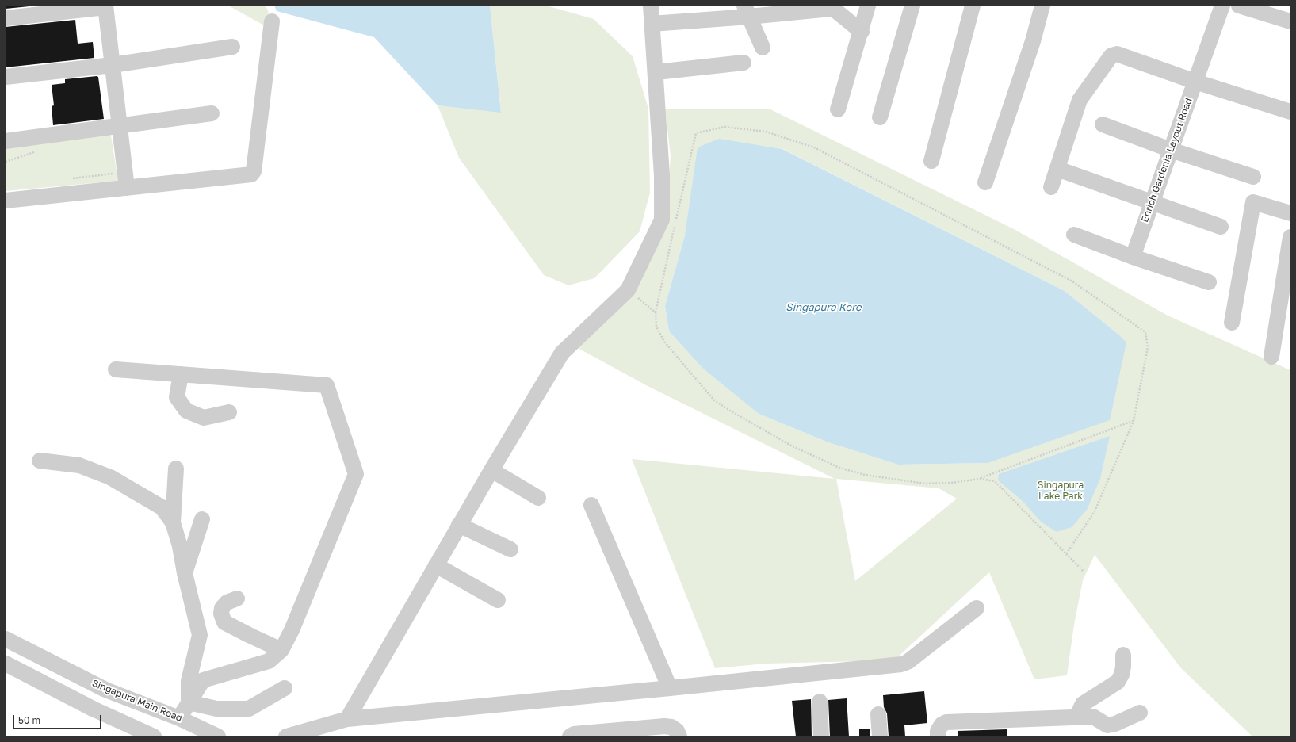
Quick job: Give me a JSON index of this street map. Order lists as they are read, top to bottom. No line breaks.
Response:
{"streets":{"street":["Enrich Gardenia Layout Road","Singapura Main Road"]},"water":["Singapura Kere"],"parks":["Singapura Lake Park"],"scale_bar":"50 m"}
